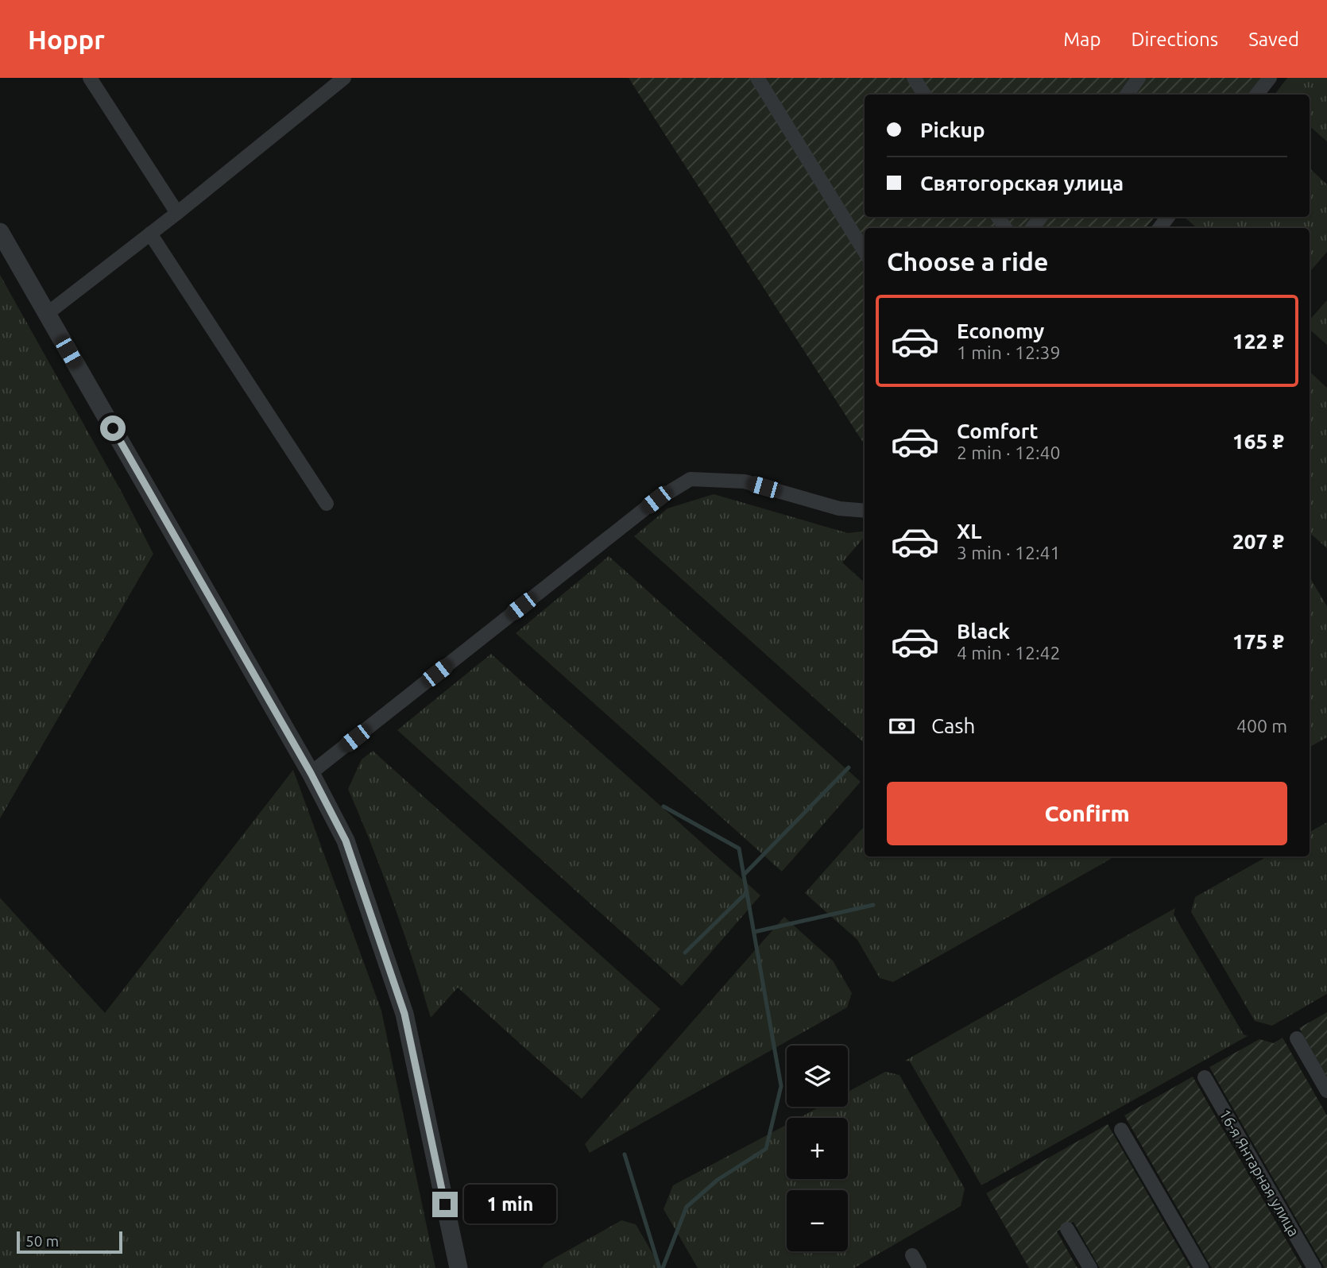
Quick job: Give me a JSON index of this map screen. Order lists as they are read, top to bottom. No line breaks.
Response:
{"streets":{"street":["16-я Янтарная улица"]},"scale_bar":"50 m","page":{"header":"Hoppr","nav":["Map","Directions","Saved"],"banner":["Pickup","Святогорская улица"],"heading":"Choose a ride","list":[{"name":"Economy","note":"1 min · 12:39","value":"122 ₽"},{"name":"Comfort","note":"2 min · 12:40","value":"165 ₽"},{"name":"XL","note":"3 min · 12:41","value":"207 ₽"},{"name":"Black","note":"4 min · 12:42","value":"175 ₽"}],"pay":["Cash","400 m"],"buttons":"Confirm","map_buttons":["+","−"],"bubble":"1 min","scale":"50 m"}}
